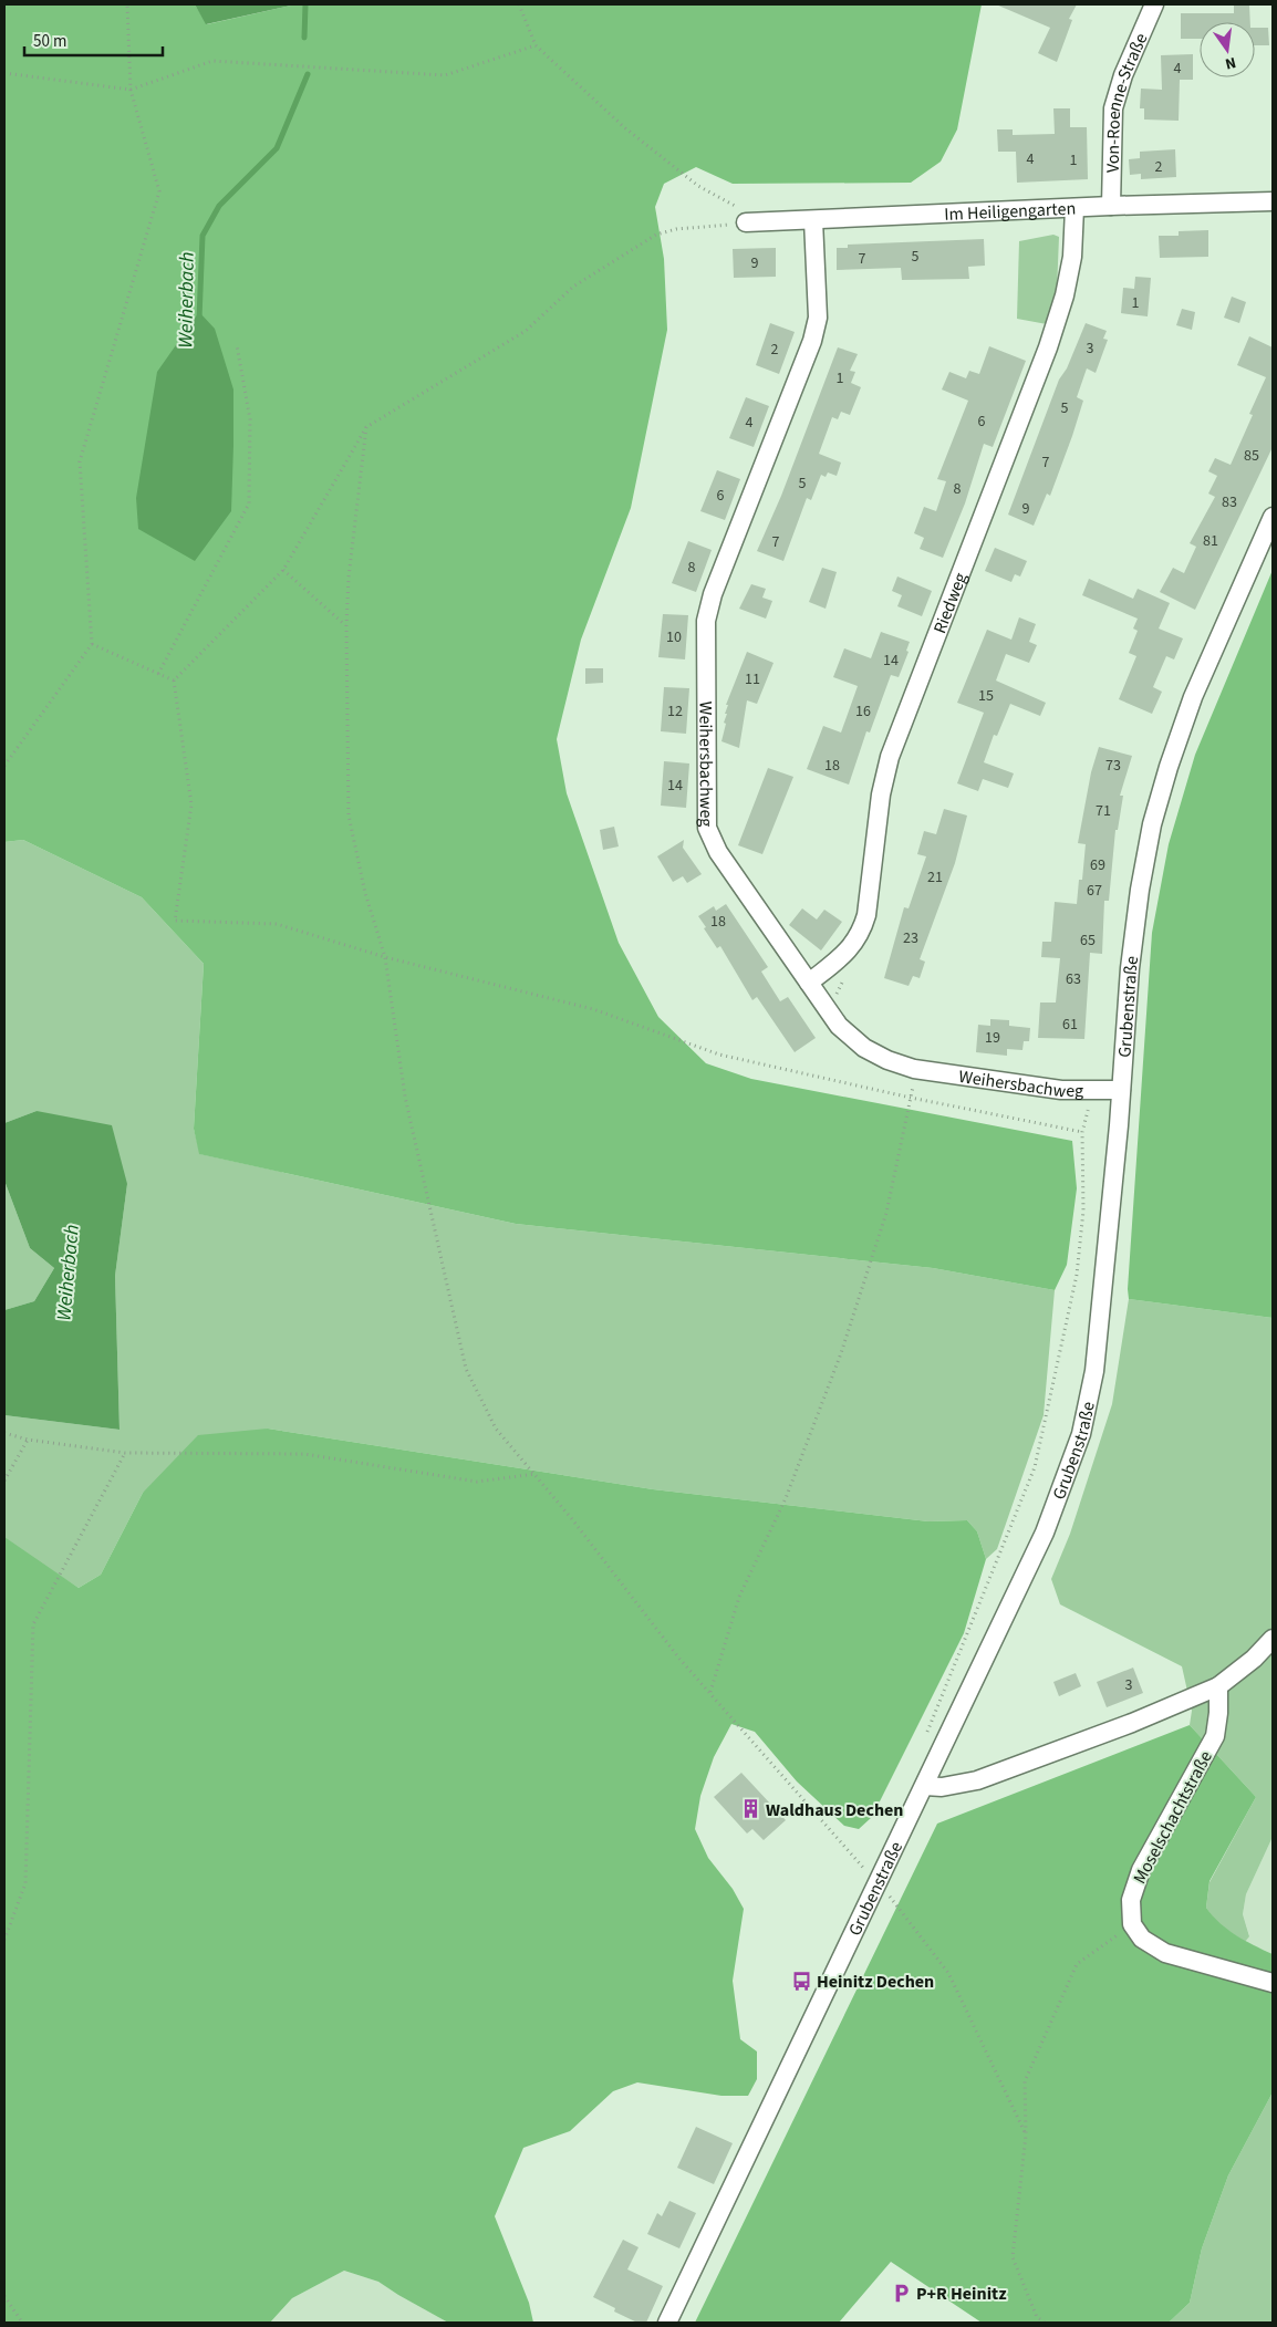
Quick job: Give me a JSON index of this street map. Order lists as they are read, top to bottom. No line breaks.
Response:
{"streets":{"street":["Von-Roenne-Straße","Im Heiligengarten","Riedweg","Weihersbachweg","Grubenstraße","Moselschachtstraße"]},"crossings":[["Von-Roenne-Straße","Im Heiligengarten"],["Im Heiligengarten","Riedweg"],["Im Heiligengarten","Weihersbachweg"],["Riedweg","Weihersbachweg"],["Weihersbachweg","Grubenstraße"]],"water":["Weiherbach"],"places":{"building":["Waldhaus Dechen"],"bus stop":["Heinitz Dechen"],"parking":["P+R Heinitz"]},"house_numbers":["4","4","1","2","5","7","9","1","3","2","1","5","6","4","85","7","5","8","6","83","9","81","7","8","10","14","11","15","12","16","18","73","14","71","69","21","67","18","23","65","63","61","19","3"],"scale_bar":"50 m","north":"bottom"}
